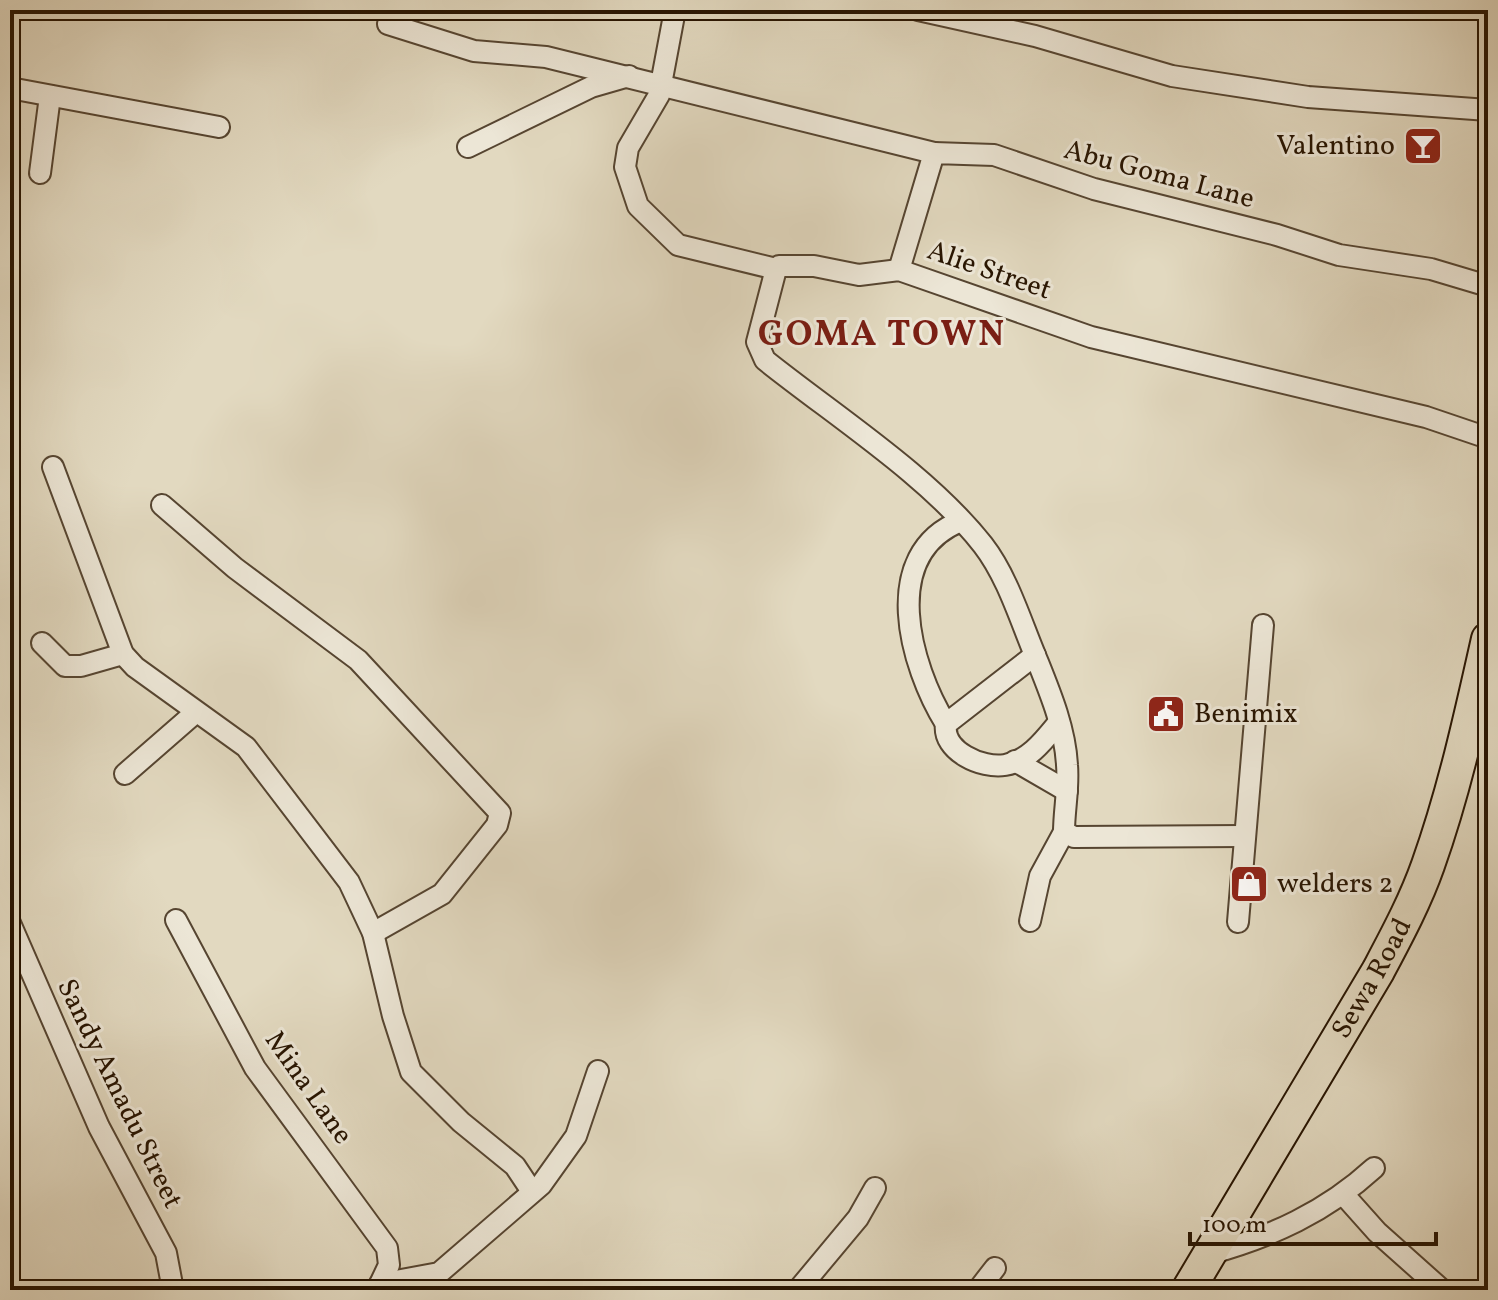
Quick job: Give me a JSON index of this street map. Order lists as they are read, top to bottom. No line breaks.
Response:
{"streets":{"main road":["Sewa Road"],"street":["Abu Goma Lane","Alie Street","Mina Lane","Sandy Amadu Street"]},"crossings":[["Abu Goma Lane","Alie Street"]],"districts":["GOMA TOWN"],"places":{"bar":["Valentino"],"public building":["Benimix"],"shop":["welders 2"]},"scale_bar":"100 m"}
